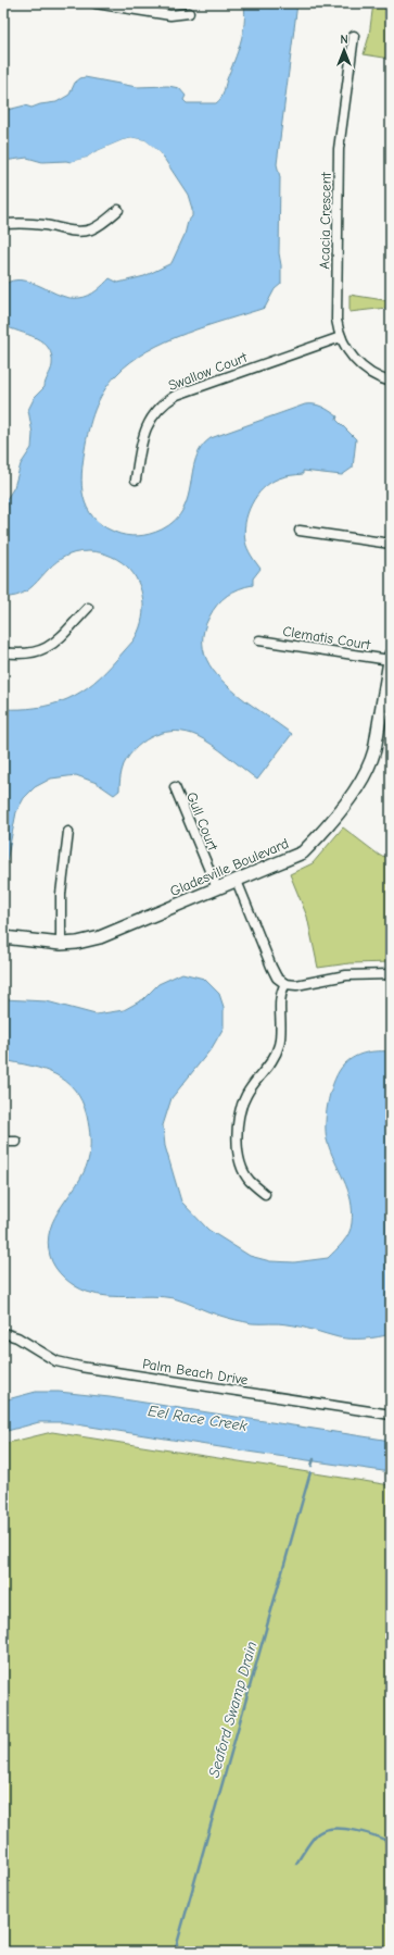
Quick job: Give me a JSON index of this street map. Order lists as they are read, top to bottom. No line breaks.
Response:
{"streets":{"street":["Acacia Crescent","Swallow Court","Clematis Court","Gull Court","Gladesville Boulevard","Palm Beach Drive"]},"crossings":[["Acacia Crescent","Swallow Court"],["Clematis Court","Gladesville Boulevard"],["Gull Court","Gladesville Boulevard"]],"water":["Eel Race Creek","Seaford Swamp Drain"],"north":"top"}
